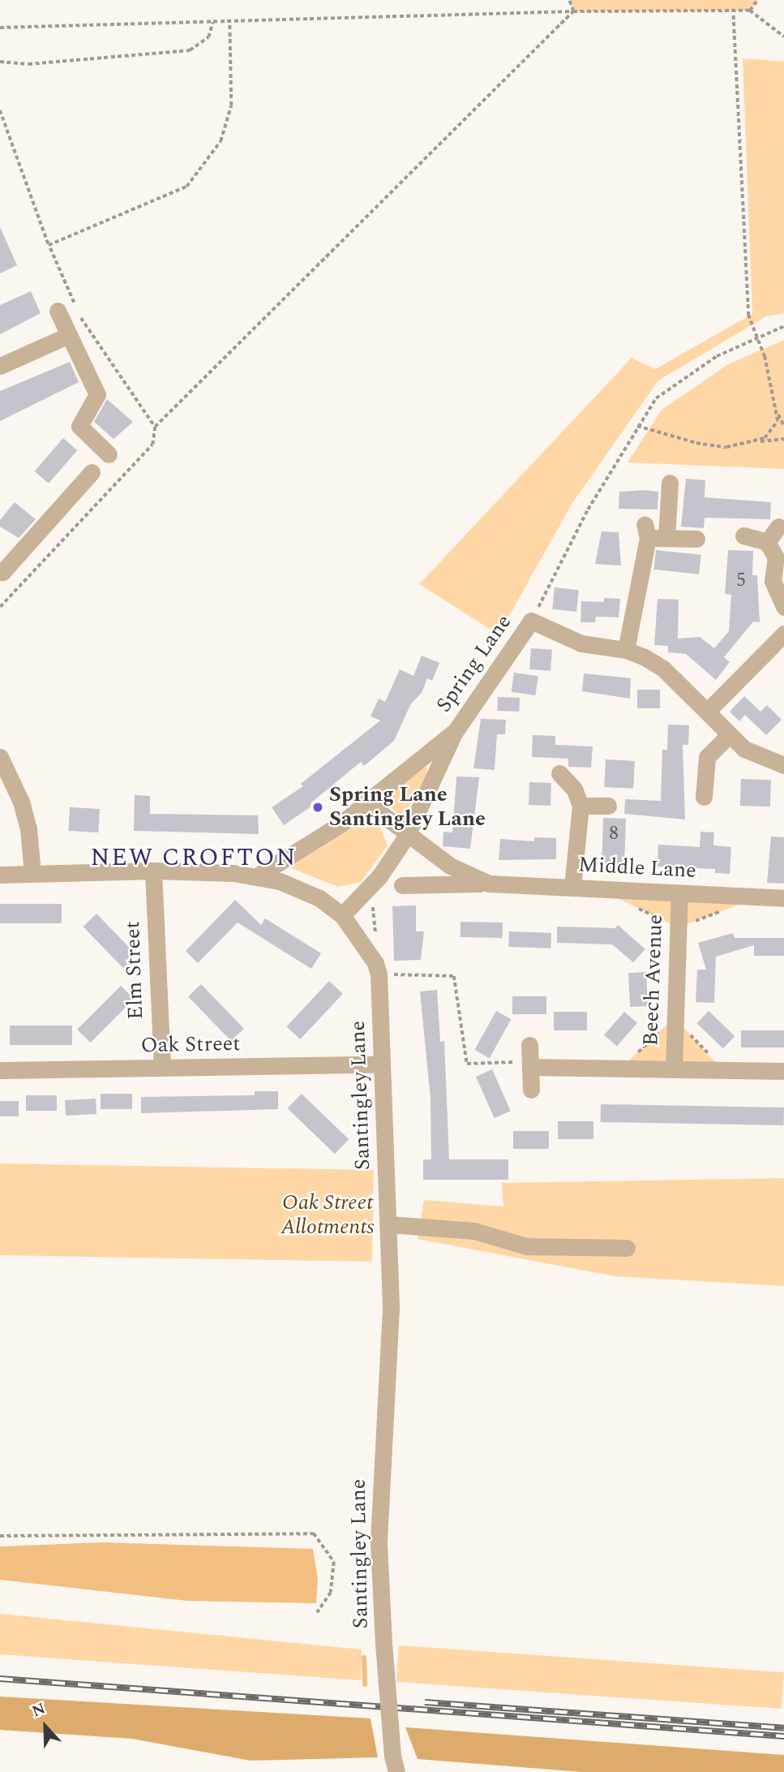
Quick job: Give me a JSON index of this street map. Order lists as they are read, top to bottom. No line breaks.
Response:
{"streets":{"street":["Spring Lane","Middle Lane","Elm Street","Beech Avenue","Oak Street","Santingley Lane"]},"crossings":[["Spring Lane","Middle Lane"],["Spring Lane","Santingley Lane"],["Middle Lane","Beech Avenue"],["Elm Street","Oak Street"],["Elm Street","Santingley Lane"],["Oak Street","Santingley Lane"]],"districts":["NEW CROFTON"],"parks":["Oak Street Allotments"],"places":["Spring Lane Santingley Lane"],"house_numbers":["5","8"],"north":"top"}
